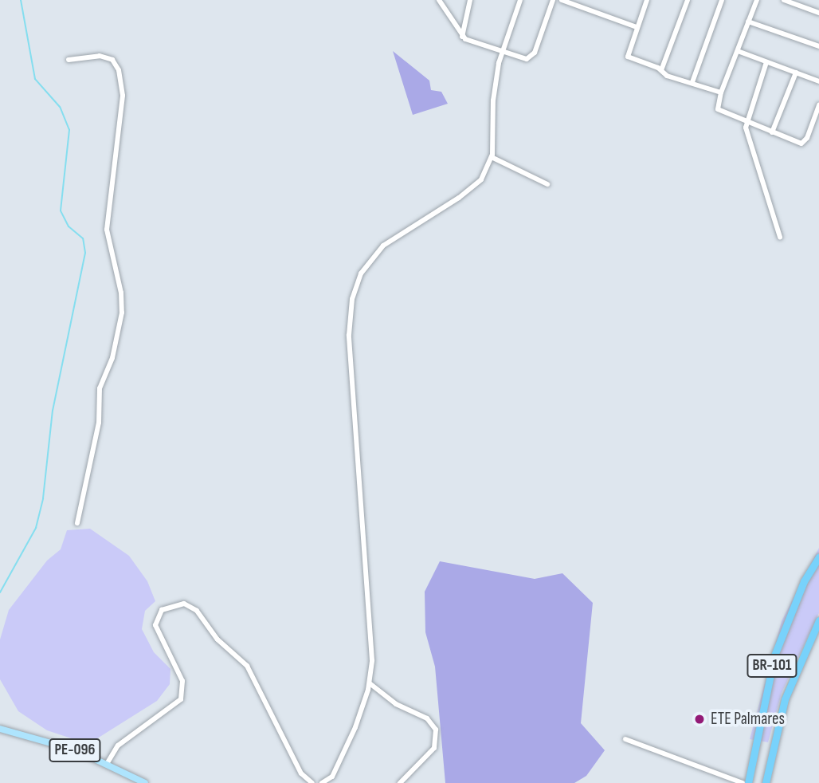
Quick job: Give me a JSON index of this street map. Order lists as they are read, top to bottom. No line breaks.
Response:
{"streets":{"highway":["BR-101"],"main road":["PE-096"]},"places":["ETE Palmares"]}
